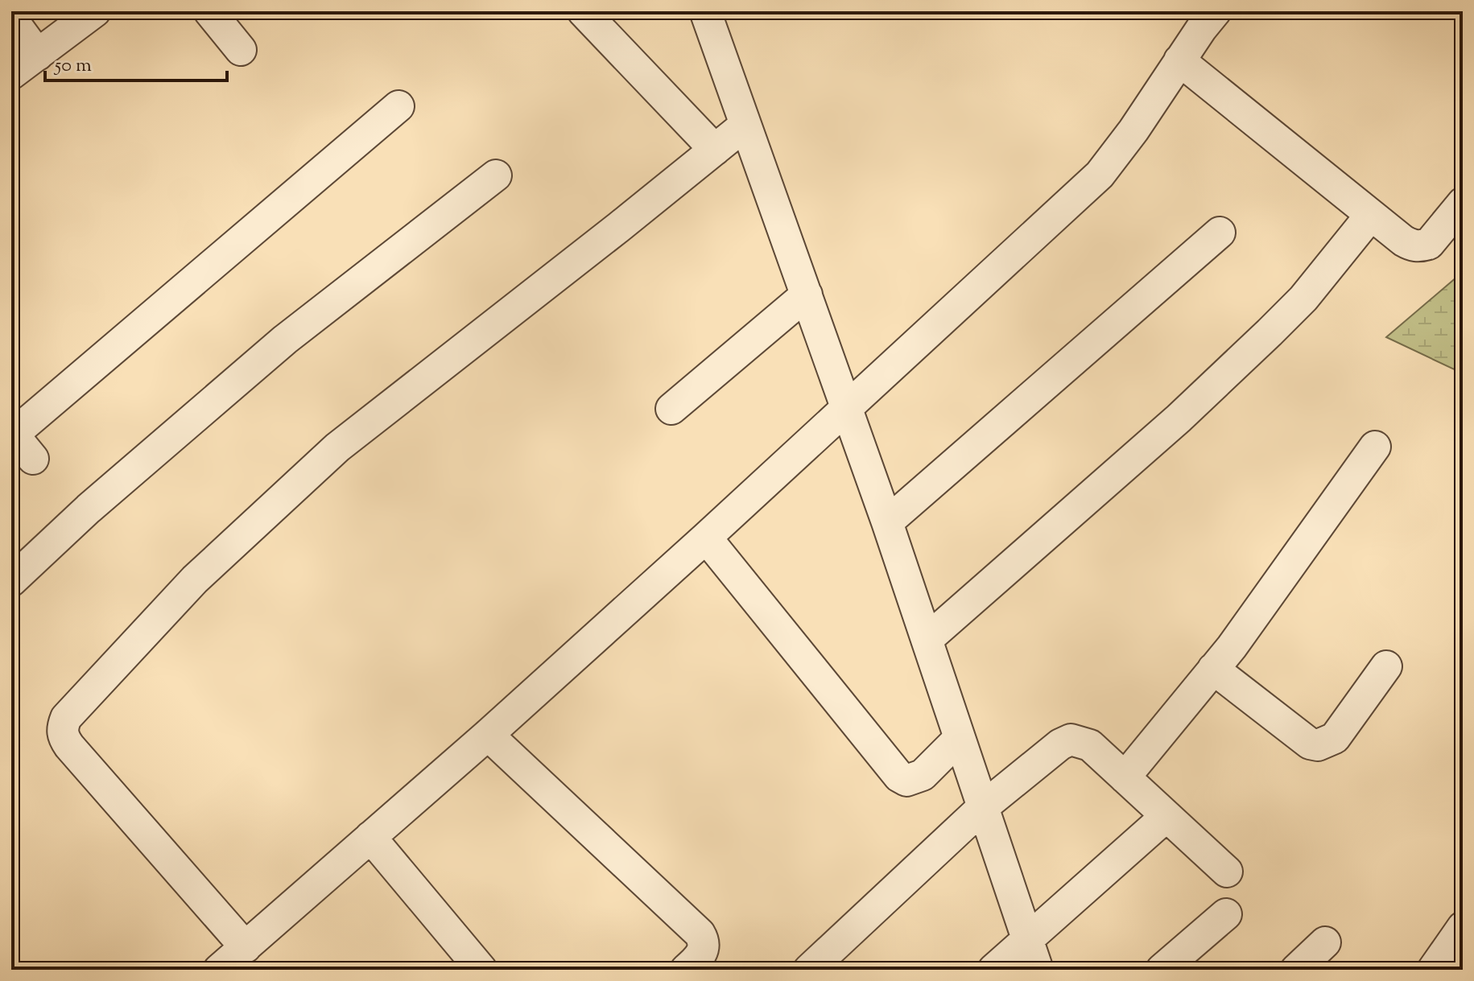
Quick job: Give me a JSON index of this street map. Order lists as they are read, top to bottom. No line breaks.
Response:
{"scale_bar":"50 m"}
